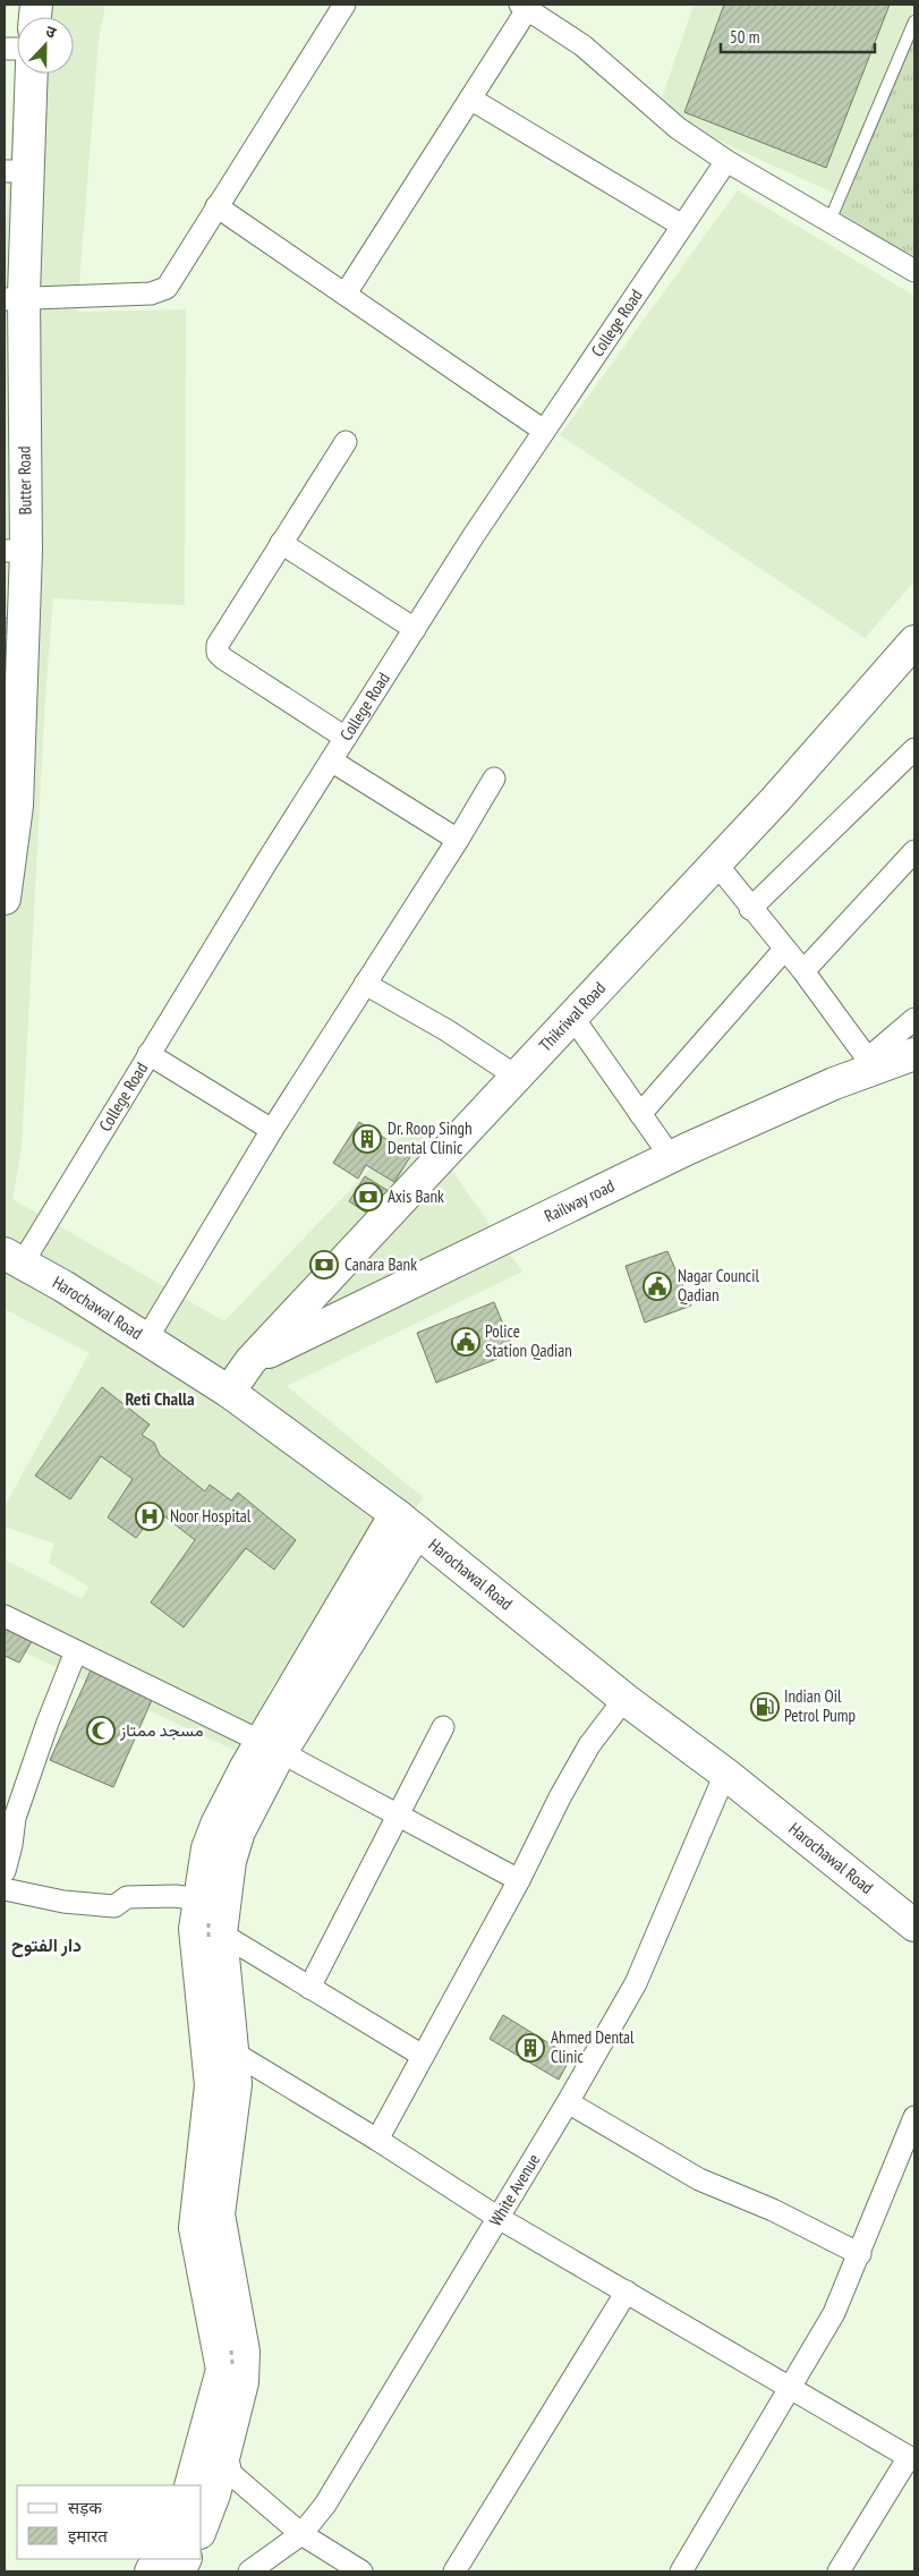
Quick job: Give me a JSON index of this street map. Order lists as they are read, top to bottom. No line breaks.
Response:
{"streets":{"main road":["Butter Road","Thikriwal Road","Railway road","Harochawal Road"],"street":["College Road","White Avenue"]},"crossings":[["College Road","Harochawal Road"],["Thikriwal Road","Railway road"],["Thikriwal Road","Harochawal Road"],["Harochawal Road","White Avenue"]],"districts":["Reti Challa","دار الفتوح"],"places":{"building":["Dr. Roop Singh Dental Clinic","Ahmed Dental Clinic"],"bank":["Axis Bank","Canara Bank"],"public building":["Nagar Council Qadian","Police Station Qadian"],"hospital":["Noor Hospital"],"fuel station":["Indian Oil Petrol Pump"],"mosque":["مسجد ممتاز"]},"legend":["सड़क","इमारत"],"scale_bar":"50 m","north":"top"}
